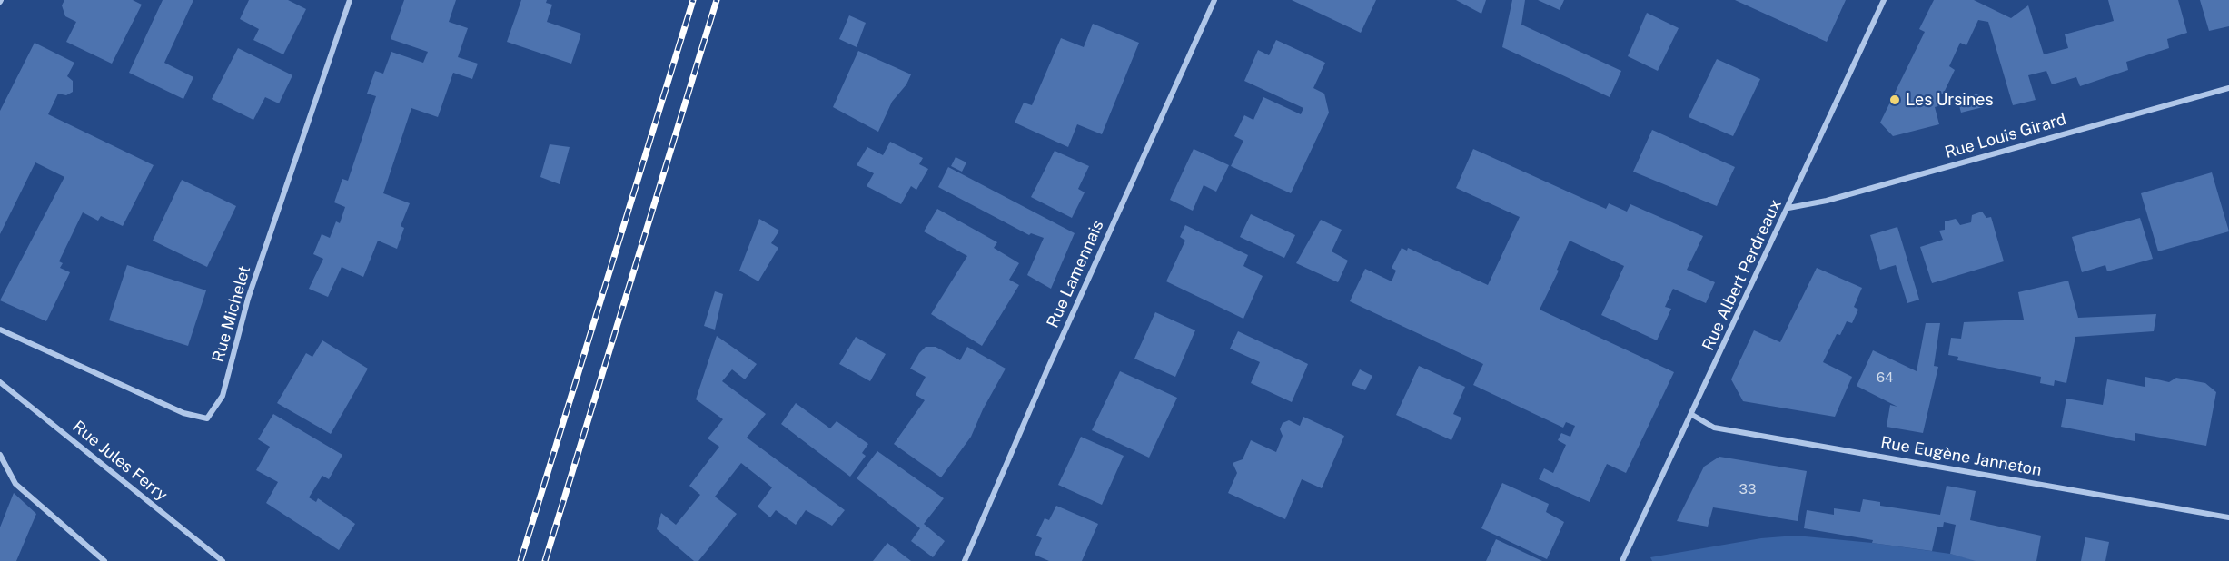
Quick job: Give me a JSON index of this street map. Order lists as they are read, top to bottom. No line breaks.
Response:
{"streets":{"street":["Rue Louis Girard","Rue Lamennais","Rue Albert Perdreaux","Rue Michelet","Rue Eugène Janneton","Rue Jules Ferry"]},"crossings":[["Rue Louis Girard","Rue Albert Perdreaux"],["Rue Albert Perdreaux","Rue Eugène Janneton"]],"places":["Les Ursines"],"house_numbers":["64","33"]}
